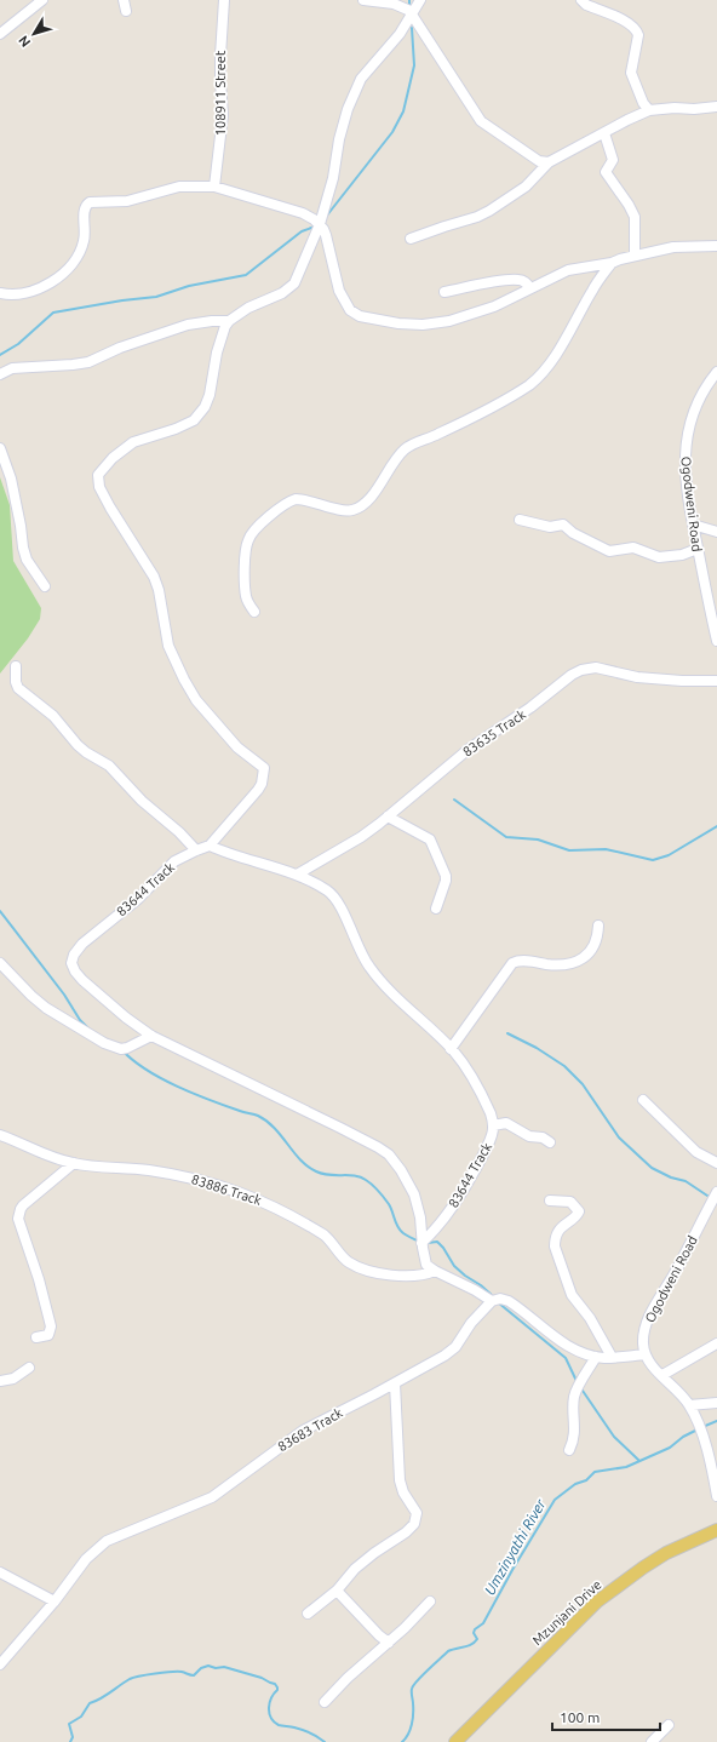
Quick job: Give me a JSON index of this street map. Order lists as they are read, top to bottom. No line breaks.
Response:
{"streets":{"main road":["Mzunjani Drive"],"street":["108911 Street","Ogodweni Road","83635 Track","83644 Track","83886 Track","83683 Track"]},"crossings":[["83635 Track","83644 Track"],["83644 Track","83886 Track"]],"water":["Umzinyathi River"],"scale_bar":"100 m","north":"bottom left"}
